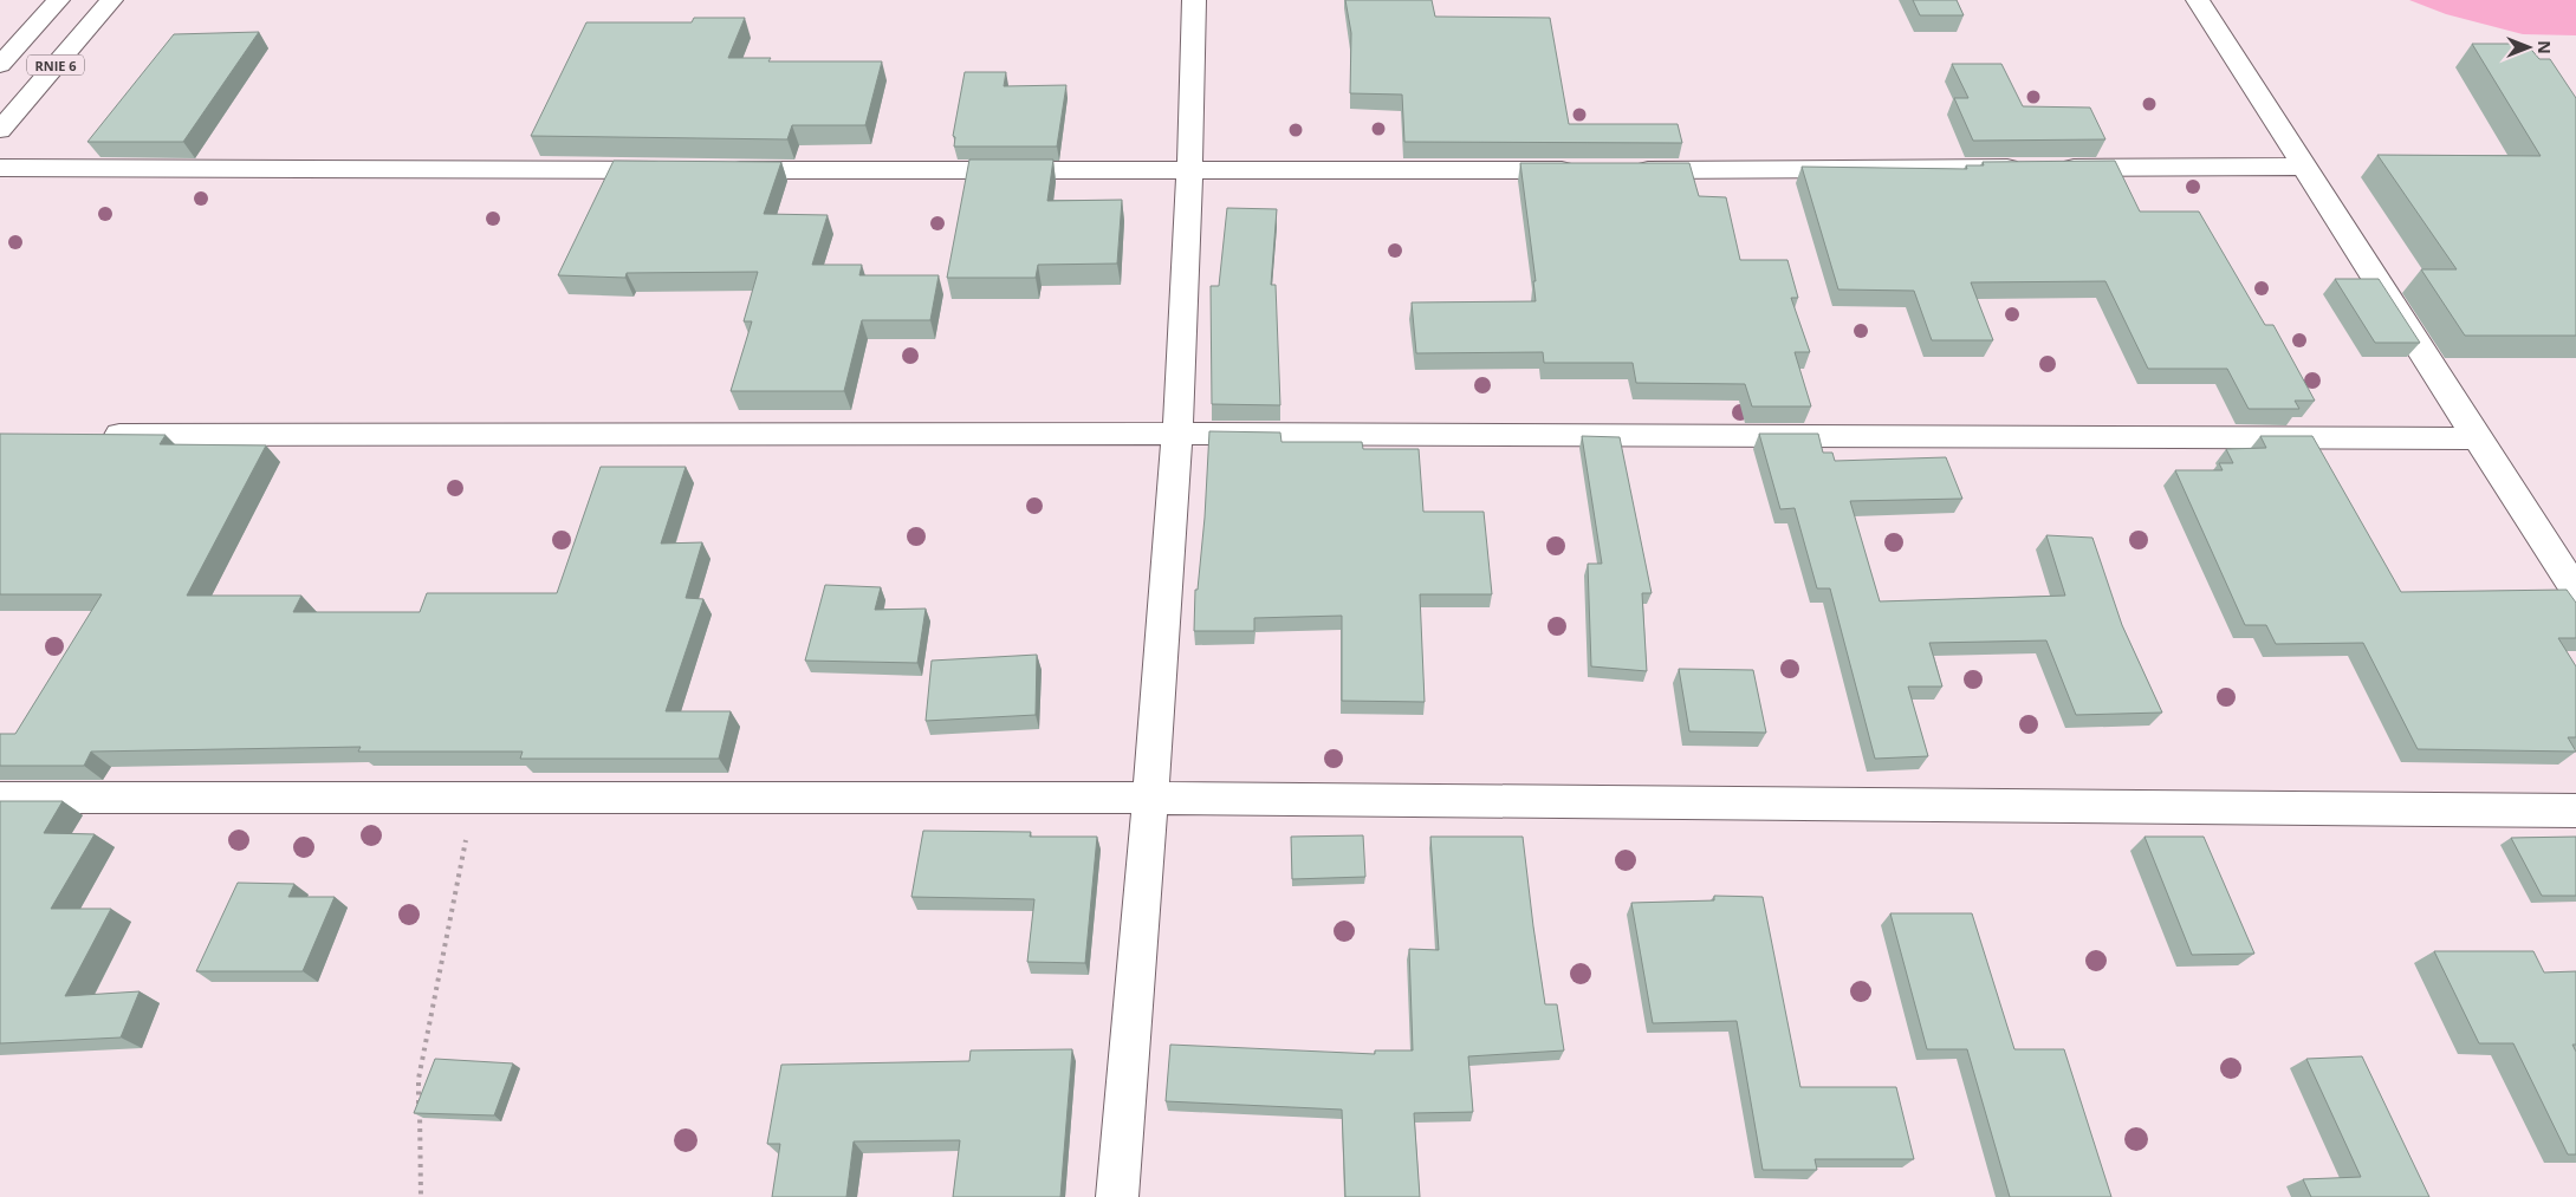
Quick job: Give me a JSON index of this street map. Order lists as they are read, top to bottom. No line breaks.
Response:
{"streets":{"street":["RNIE 6"]},"north":"right"}
